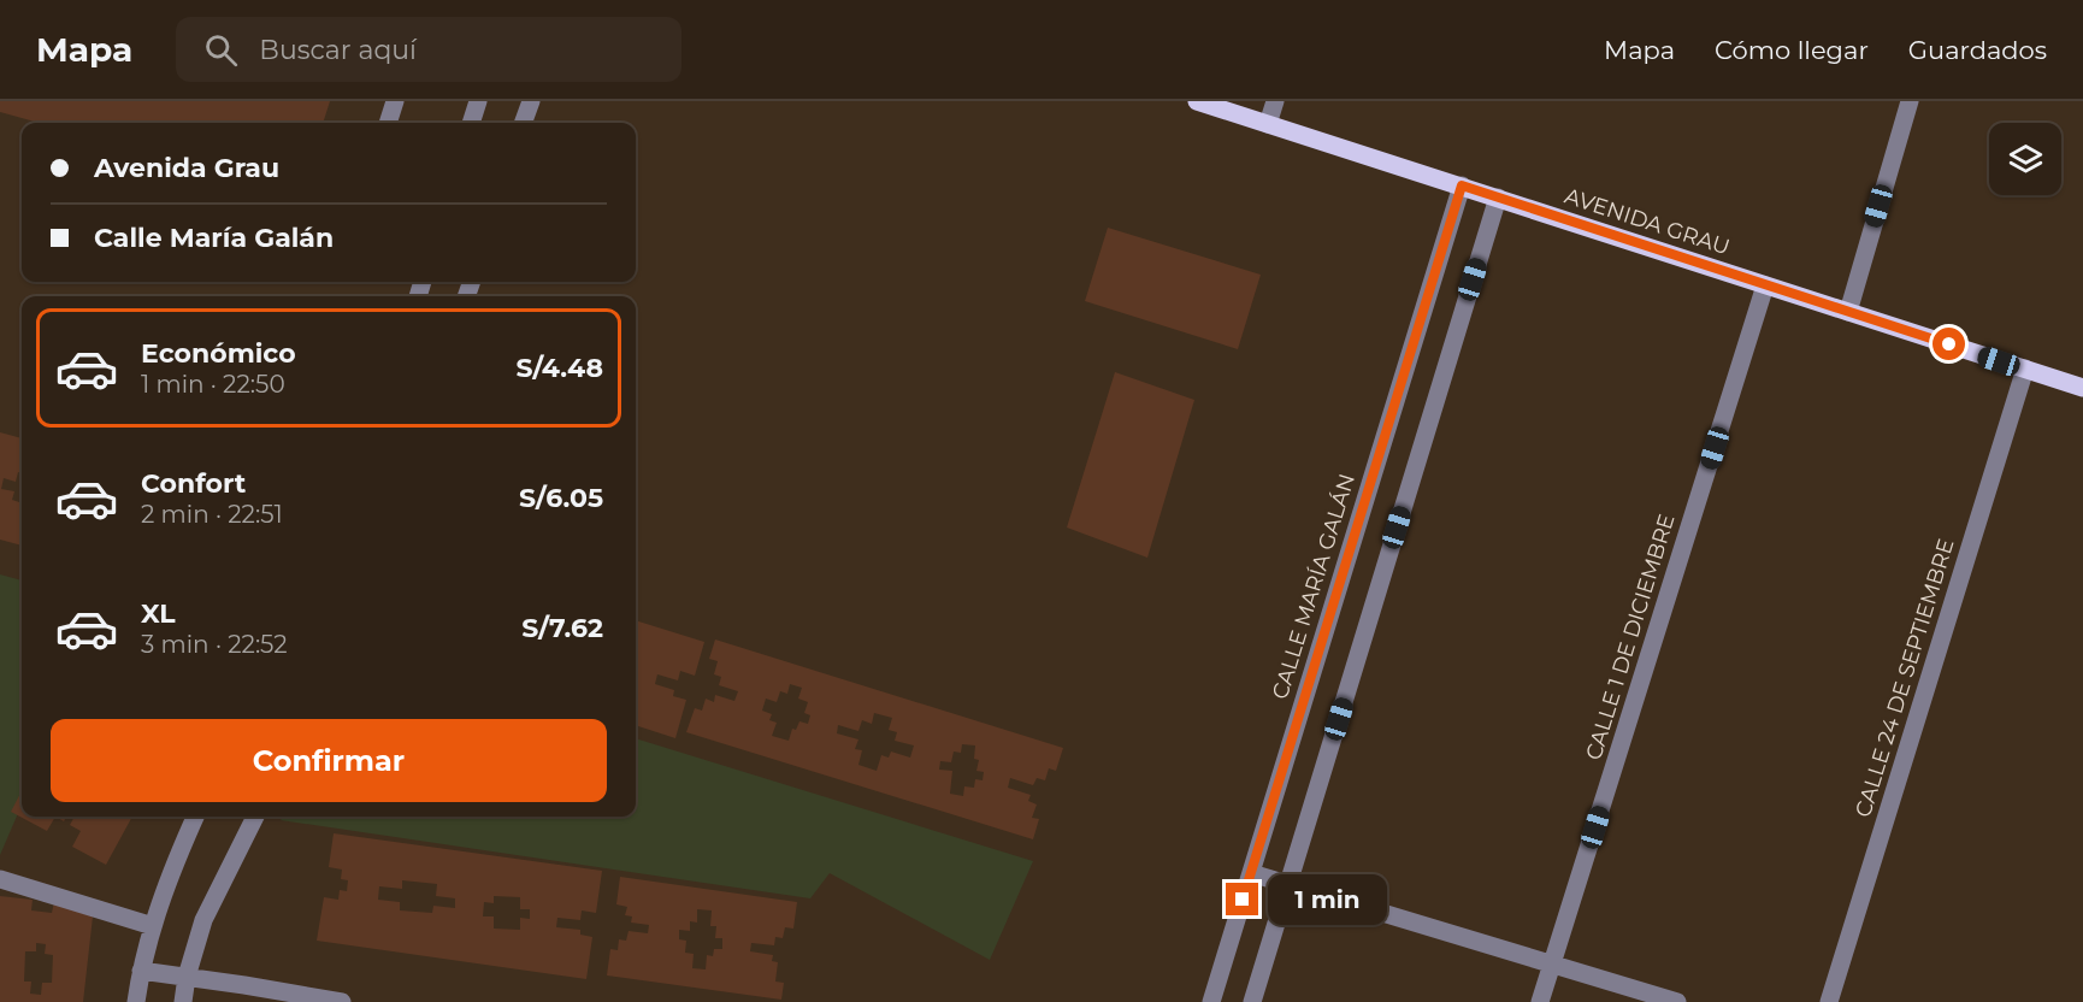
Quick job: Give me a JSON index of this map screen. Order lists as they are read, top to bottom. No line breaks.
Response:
{"streets":{"main road":["AVENIDA GRAU"],"street":["CALLE MARÍA GALÁN","CALLE 1 DE DICIEMBRE","CALLE 24 DE SEPTIEMBRE"]},"crossings":[["AVENIDA GRAU","CALLE MARÍA GALÁN"],["AVENIDA GRAU","CALLE 1 DE DICIEMBRE"],["AVENIDA GRAU","CALLE 24 DE SEPTIEMBRE"]],"page":{"header":"Mapa","search":"Buscar aquí","nav":["Mapa","Cómo llegar","Guardados"],"banner":["Avenida Grau","Calle María Galán"],"list":[{"name":"Económico","note":"1 min · 22:50","value":"S/4.48"},{"name":"Confort","note":"2 min · 22:51","value":"S/6.05"},{"name":"XL","note":"3 min · 22:52","value":"S/7.62"}],"buttons":"Confirmar","bubble":"1 min"}}
